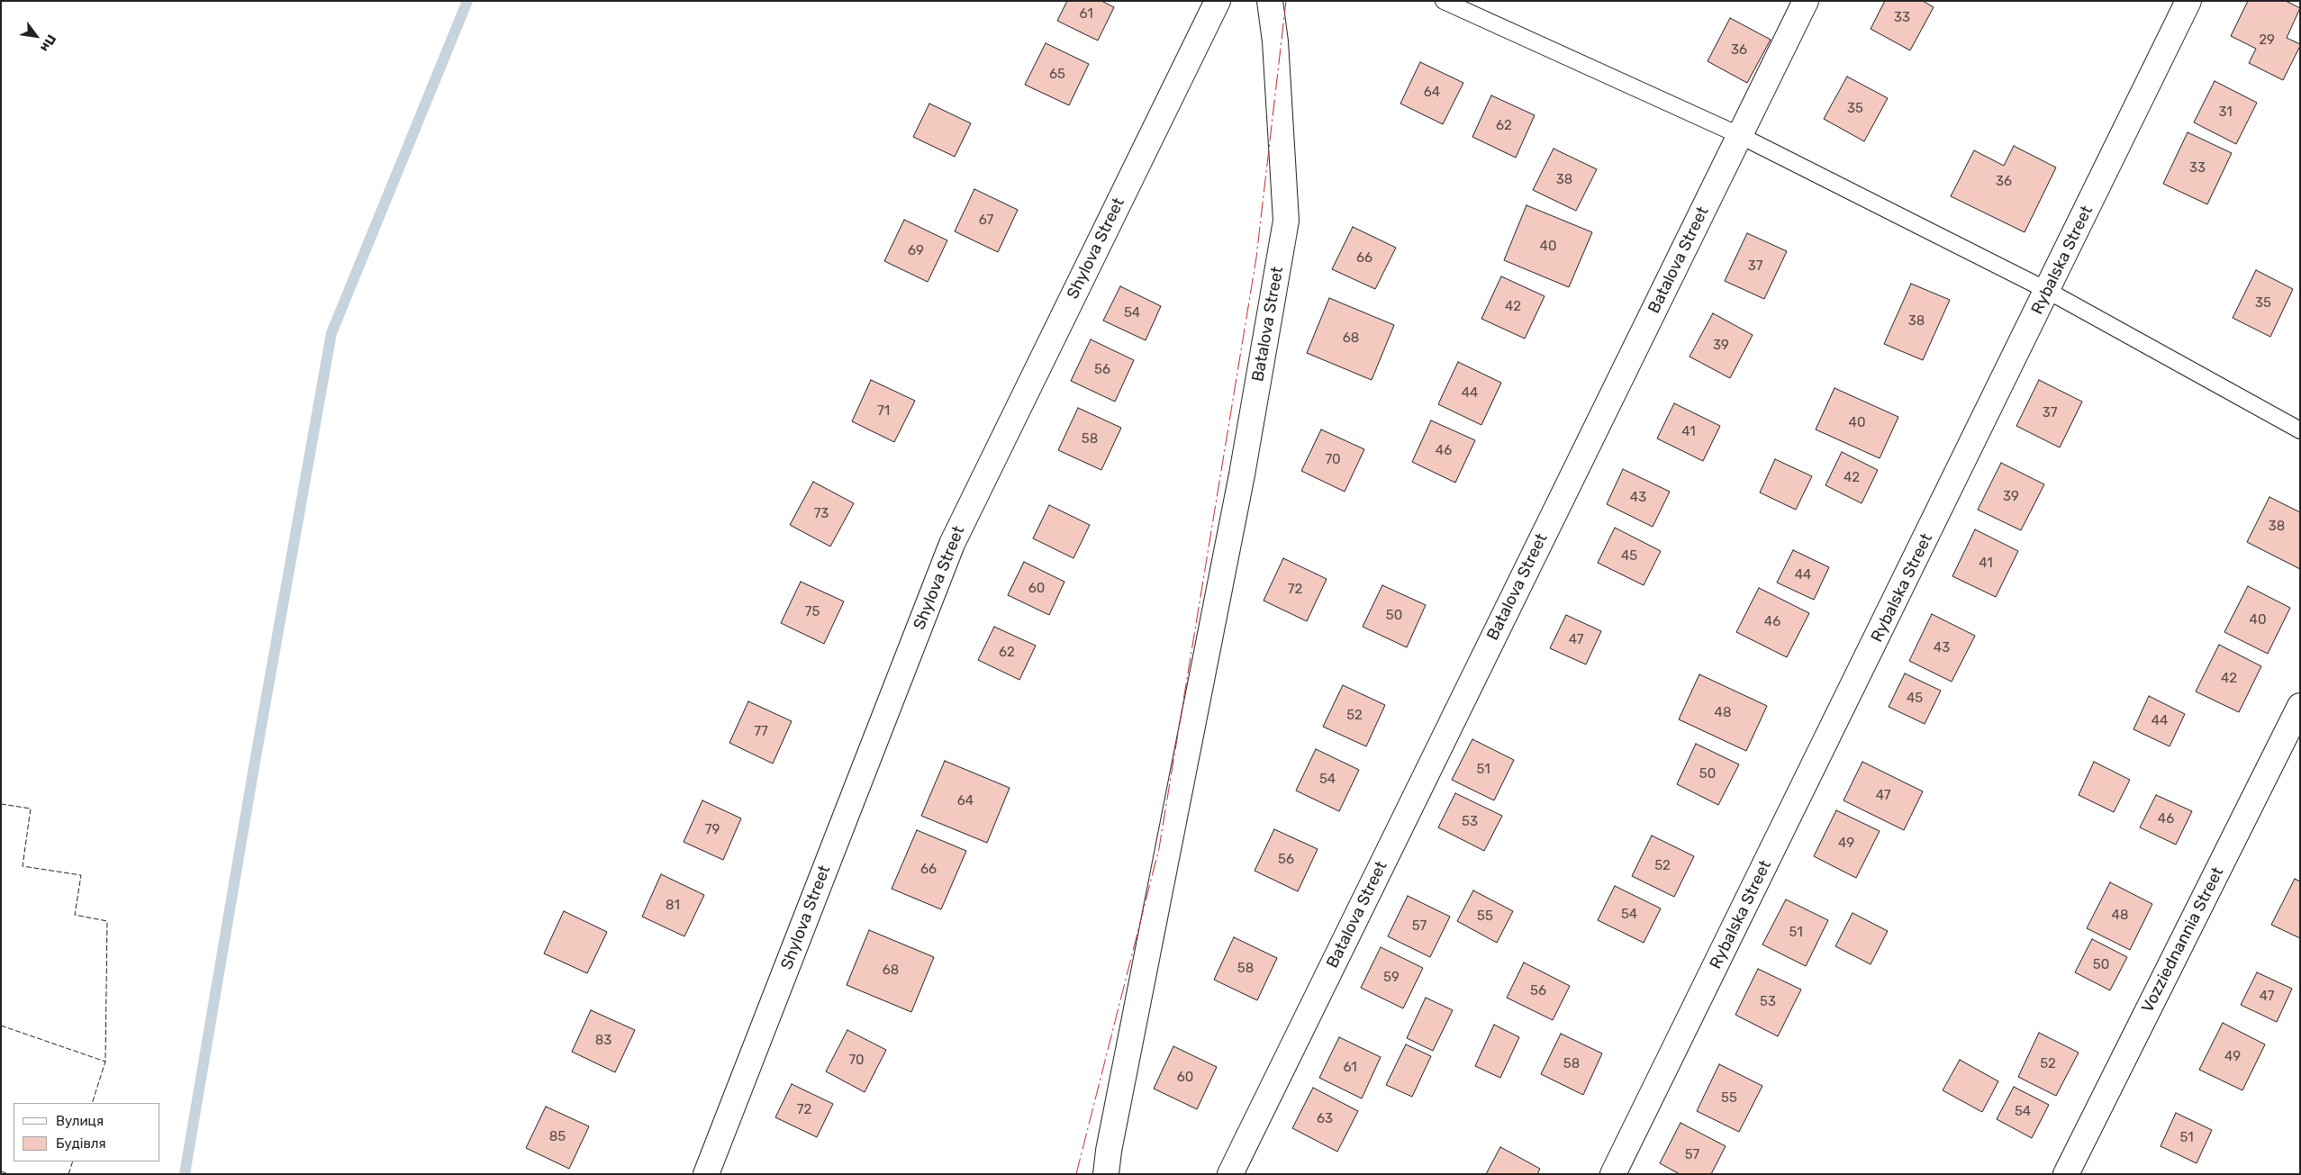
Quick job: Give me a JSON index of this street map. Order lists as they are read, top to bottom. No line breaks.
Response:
{"streets":{"street":["Shylova Street","Batalova Street","Rybalska Street","Vozziednannia Street"]},"house_numbers":["61","33","29","36","65","64","35","31","62","33","38","36","67","40","69","66","37","35","42","54","38","68","39","56","44","71","37","40","41","58","46","70","42","39","43","73","38","45","41","44","60","72","75","50","40","46","47","43","62","42","45","48","52","44","77","51","50","54","47","64","46","53","79","49","56","52","66","81","54","48","55","57","51","50","58","68","59","56","47","53","83","49","70","58","52","61","60","55","72","54","63","85","51","57"],"legend":["Вулиця","Будівля"],"north":"bottom right"}
